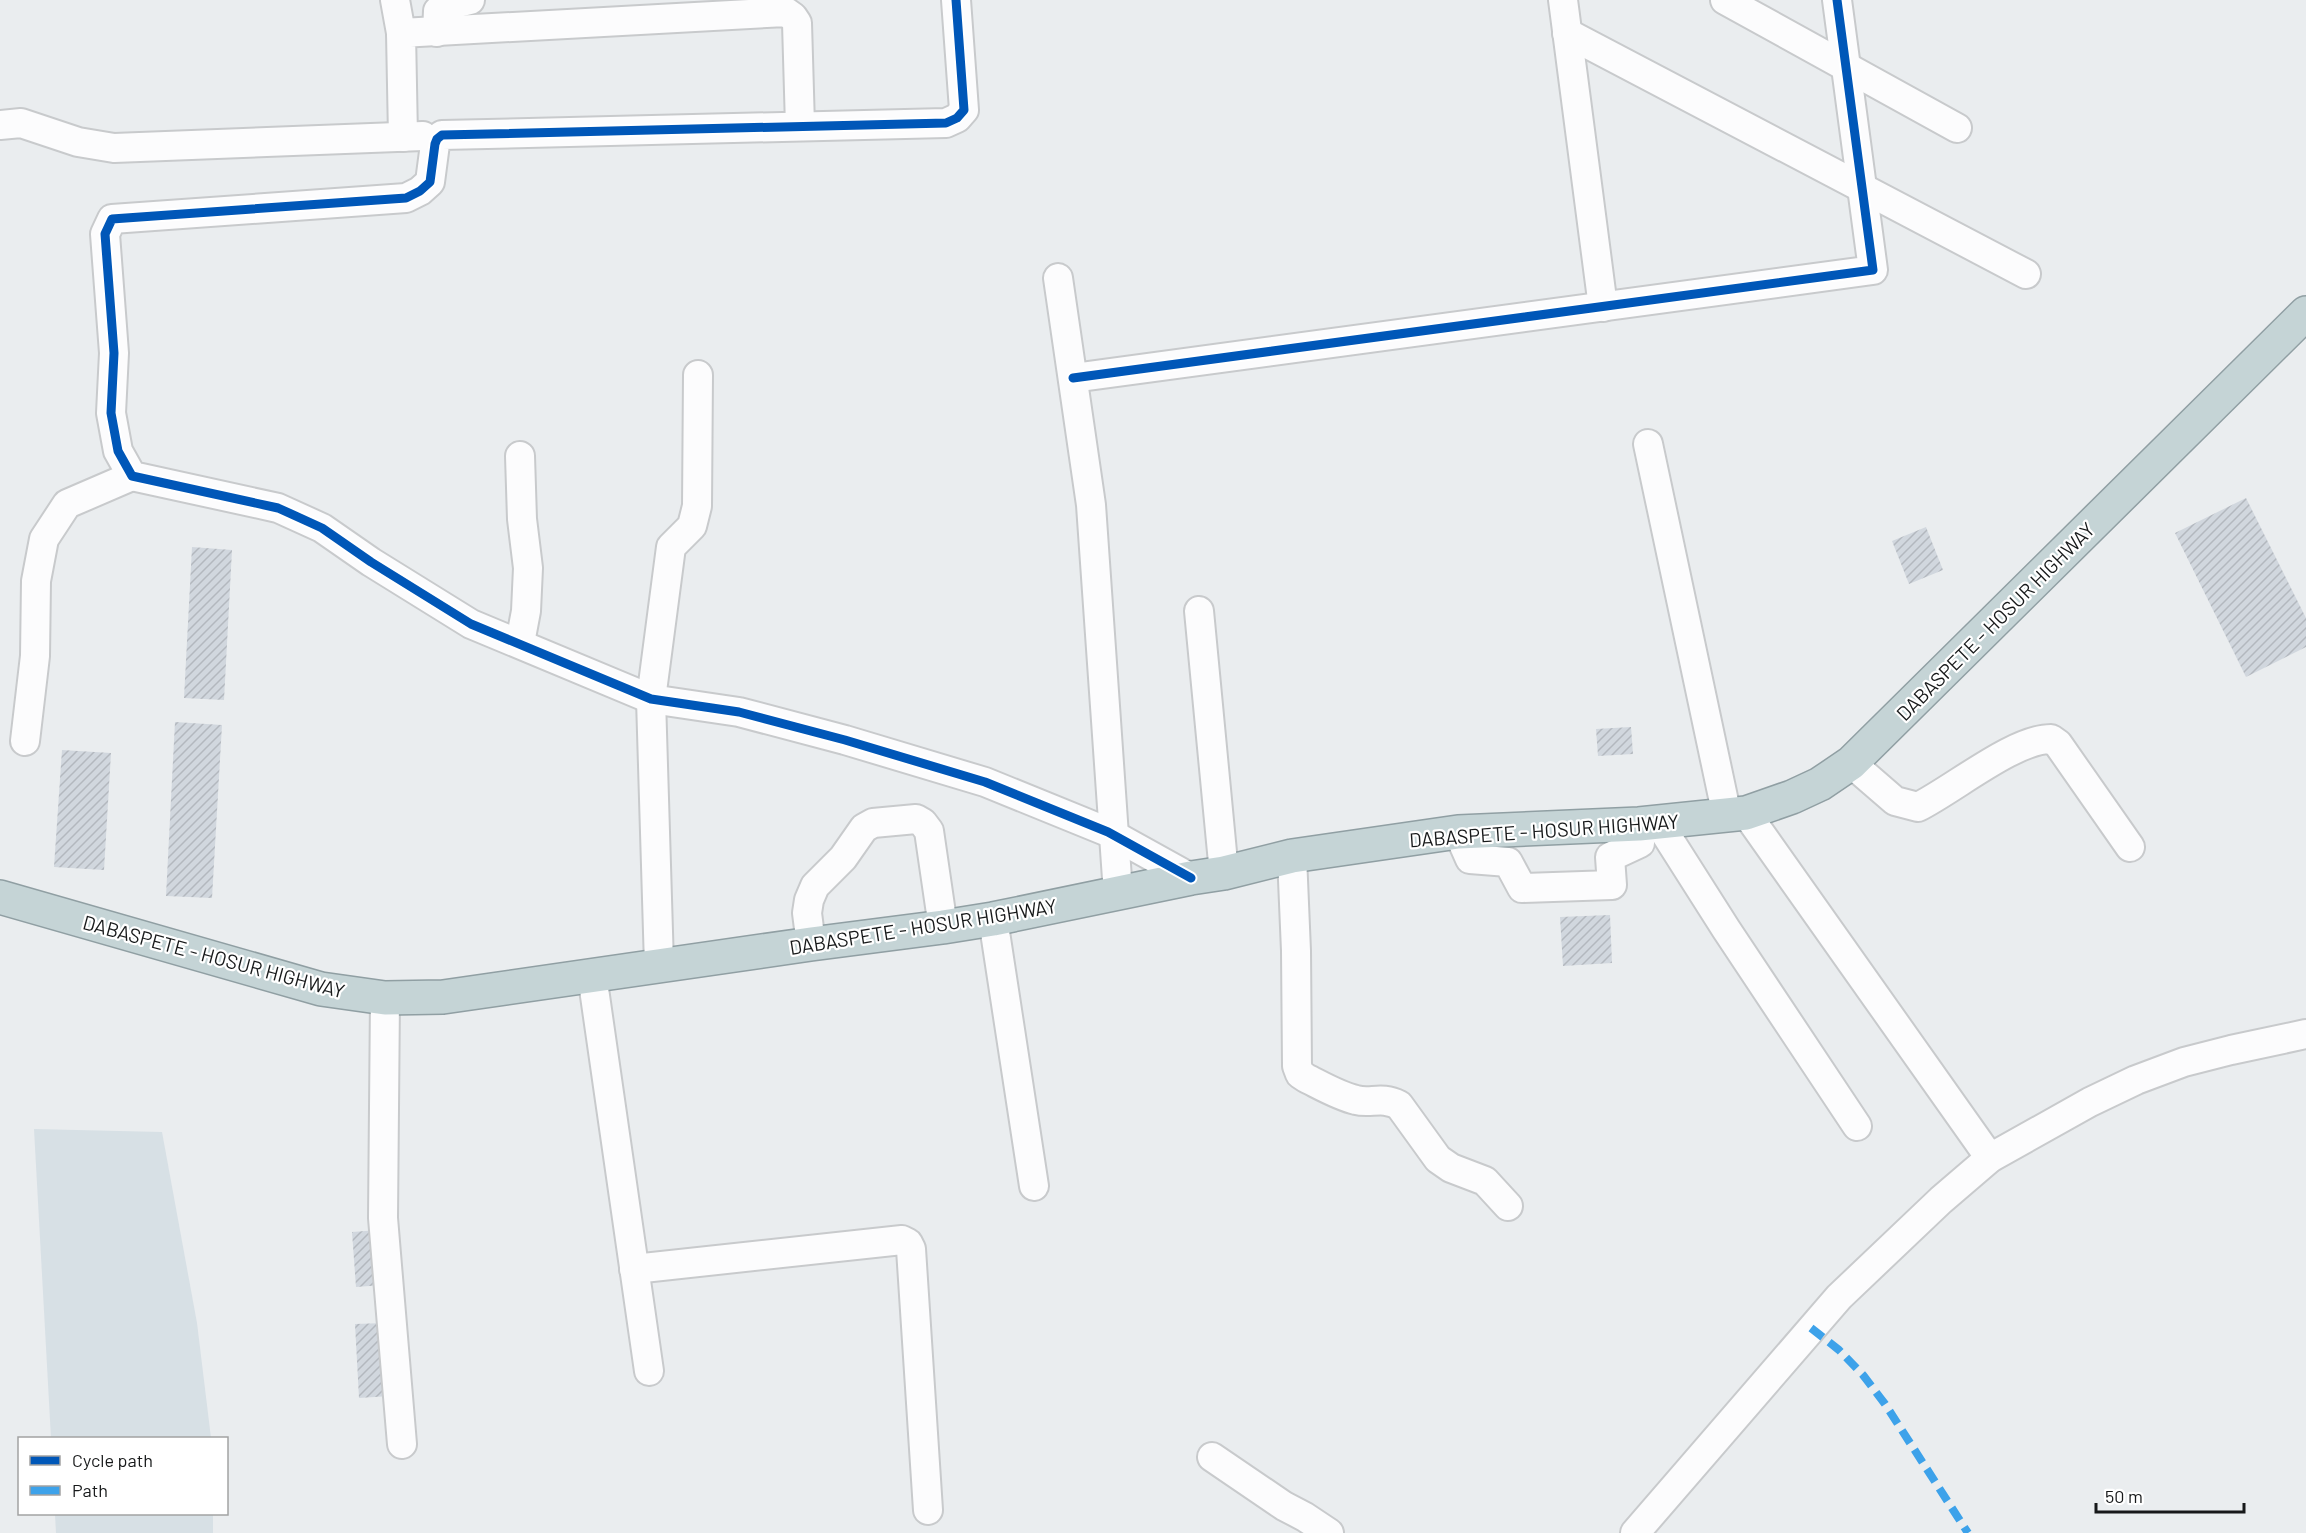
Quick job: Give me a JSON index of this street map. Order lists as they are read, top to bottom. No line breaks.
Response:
{"streets":{"highway":["DABASPETE - HOSUR HIGHWAY"]},"legend":["Cycle path","Path"],"scale_bar":"50 m"}
